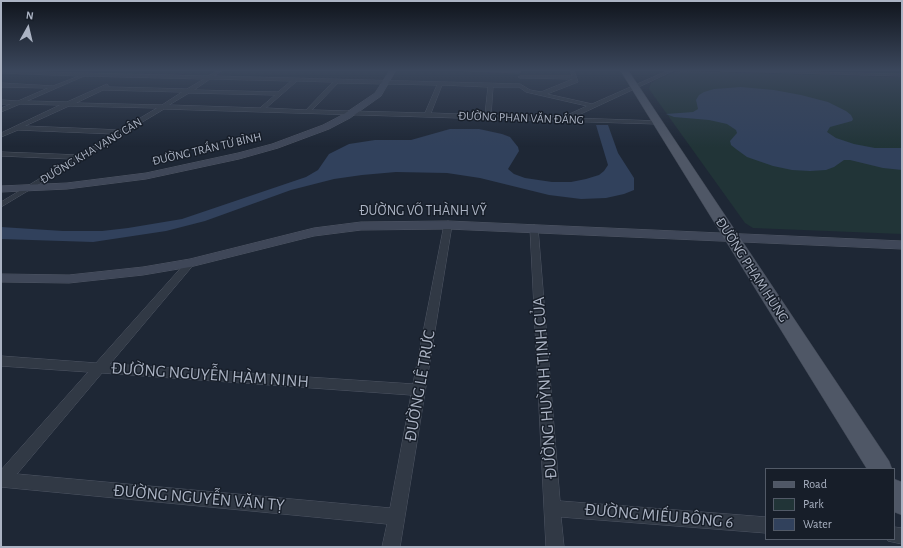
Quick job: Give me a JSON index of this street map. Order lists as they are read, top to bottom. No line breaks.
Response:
{"streets":{"main road":["ĐƯỜNG PHẠM HÙNG"],"street":["ĐƯỜNG PHAN VĂN ĐÁNG","ĐƯỜNG TRẦN TỬ BÌNH","ĐƯỜNG KHA VẠNG CÂN","ĐƯỜNG VÕ THÀNH VỸ","ĐƯỜNG NGUYỄN HÀM NINH","ĐƯỜNG LÊ TRỰC","ĐƯỜNG HUỲNH TỊNH CỦA","ĐƯỜNG NGUYỄN VĂN TỴ","ĐƯỜNG MIẾU BÔNG 6"]},"crossings":[["ĐƯỜNG PHAN VĂN ĐÁNG","ĐƯỜNG TRẦN TỬ BÌNH"],["ĐƯỜNG PHAN VĂN ĐÁNG","ĐƯỜNG KHA VẠNG CÂN"],["ĐƯỜNG PHAN VĂN ĐÁNG","ĐƯỜNG PHẠM HÙNG"],["ĐƯỜNG TRẦN TỬ BÌNH","ĐƯỜNG KHA VẠNG CÂN"],["ĐƯỜNG VÕ THÀNH VỸ","ĐƯỜNG PHẠM HÙNG"],["ĐƯỜNG VÕ THÀNH VỸ","ĐƯỜNG LÊ TRỰC"],["ĐƯỜNG VÕ THÀNH VỸ","ĐƯỜNG HUỲNH TỊNH CỦA"],["ĐƯỜNG NGUYỄN HÀM NINH","ĐƯỜNG LÊ TRỰC"],["ĐƯỜNG LÊ TRỰC","ĐƯỜNG NGUYỄN VĂN TỴ"],["ĐƯỜNG HUỲNH TỊNH CỦA","ĐƯỜNG MIẾU BÔNG 6"]],"legend":["Road","Park","Water"],"north":"top"}
